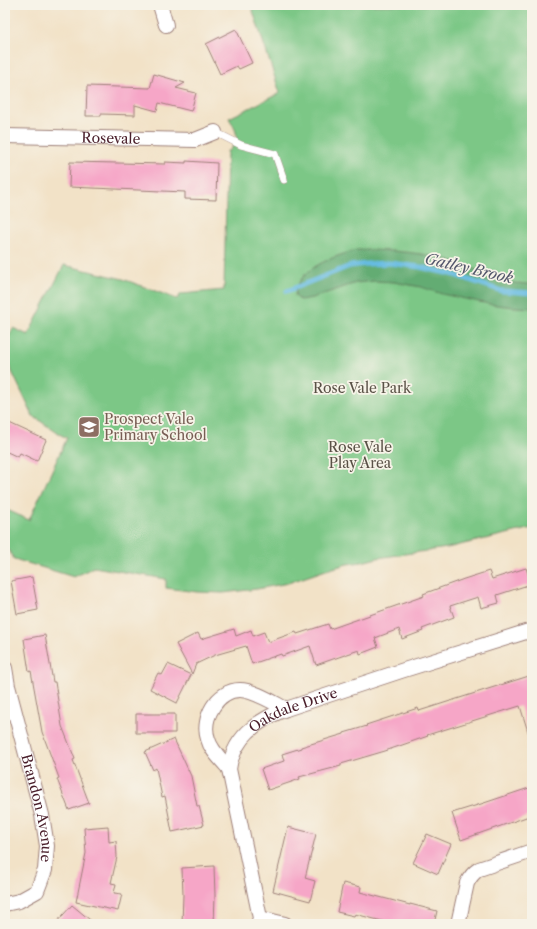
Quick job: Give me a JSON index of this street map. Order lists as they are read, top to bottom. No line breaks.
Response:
{"streets":{"street":["Rosevale","Oakdale Drive","Brandon Avenue"]},"water":["Gatley Brook"],"parks":["Rose Vale Park","Rose Vale Play Area"],"places":{"school or university":["Prospect Vale Primary School"]}}
